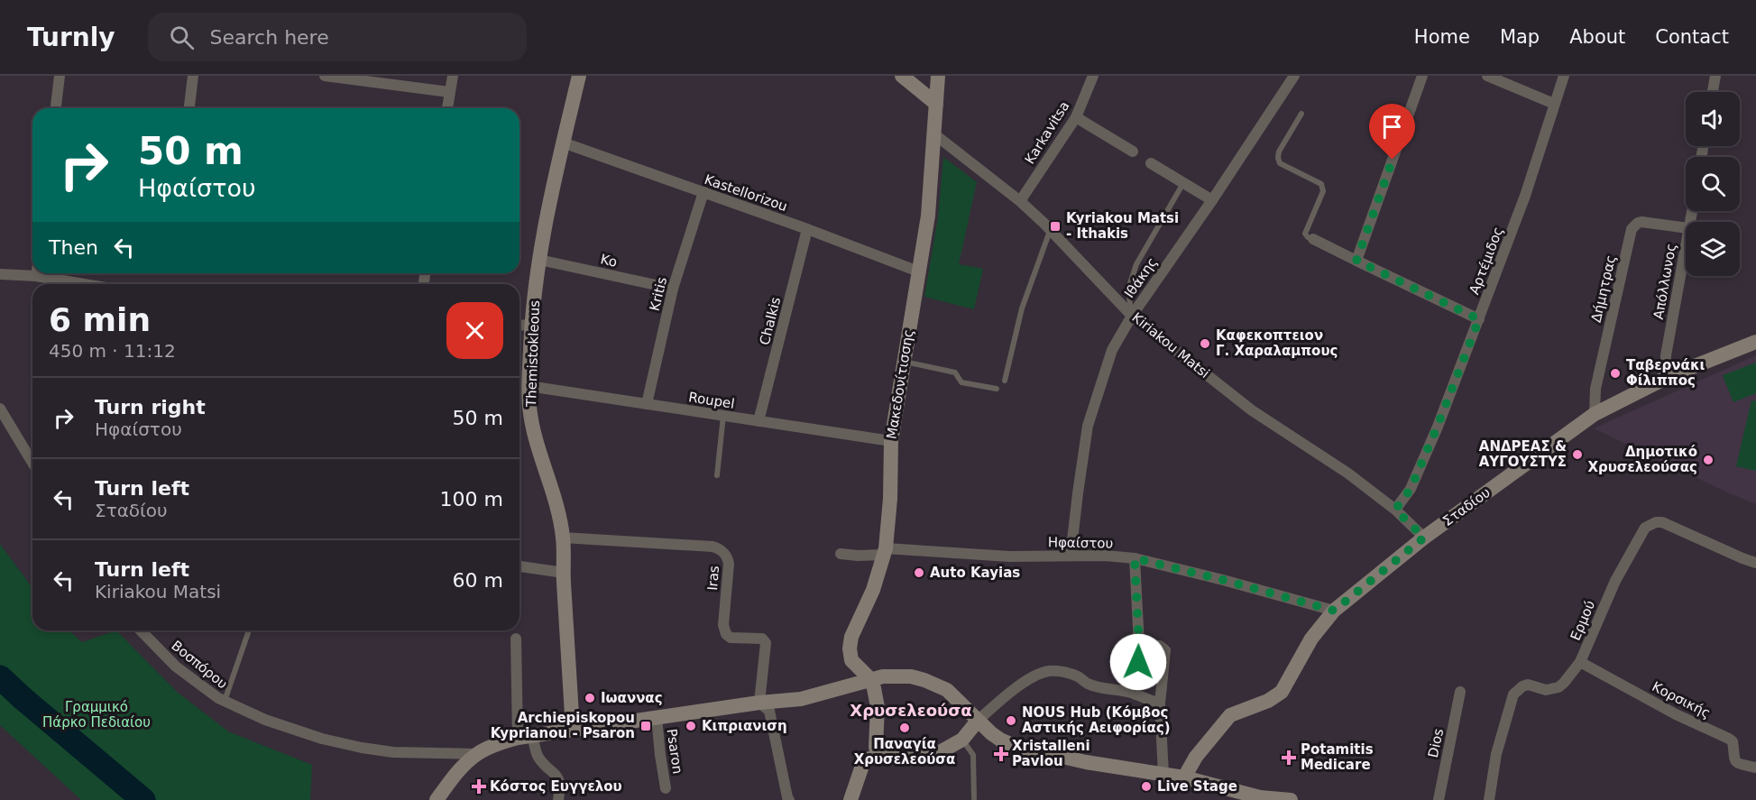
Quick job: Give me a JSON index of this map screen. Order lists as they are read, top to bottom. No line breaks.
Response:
{"streets":{"main road":["Themistokleous","Μακεδονίτισσης","Σταδίου"],"street":["Karkavitsa","Kastellorizou","Ko","Αρτέμιδος","Ιθάκης","Απόλλωνος","Δήμητρας","Kritis","Chalkis","Kiriakou Matsi","Roupel","Ηφαίστου","Iras","Ερμού","Βοσπόρου","Κορσικής","Dios","Psaron"]},"crossings":[["Karkavitsa","Kiriakou Matsi"],["Kastellorizou","Kritis"],["Kastellorizou","Chalkis"],["Kastellorizou","Themistokleous"],["Kastellorizou","Μακεδονίτισσης"],["Ko","Kritis"],["Ko","Themistokleous"],["Αρτέμιδος","Kiriakou Matsi"],["Ιθάκης","Kiriakou Matsi"],["Ιθάκης","Ηφαίστου"],["Απόλλωνος","Σταδίου"],["Δήμητρας","Σταδίου"],["Kritis","Roupel"],["Chalkis","Roupel"],["Kiriakou Matsi","Μακεδονίτισσης"],["Kiriakou Matsi","Σταδίου"],["Themistokleous","Roupel"],["Themistokleous","Iras"],["Μακεδονίτισσης","Roupel"],["Μακεδονίτισσης","Ηφαίστου"],["Σταδίου","Ηφαίστου"],["Ερμού","Κορσικής"]],"districts":["Χρυσελεούσα"],"parks":["Γραμμικό Πάρκο Πεδιαίου"],"places":{"transit":["Kyriakou Matsi - Ithakis","Archiepiskopou Kyprianou - Psaron"],"other":["Καφεκοπτειον Γ. Χαραλαμπους","Ταβερνάκι Φίλιππος","ΑΝΔΡΕΑΣ & ΑΥΓΟΥΣΤΥΣ","Δημοτικό Χρυσελεούσας","Auto Kayias","Ιωαννας","NOUS Hub (Κόμβος Αστικής Αειφορίας)","Κιπριανιση","Παναγία Χρυσελεούσα","Live Stage"],"health":["Xristalleni Pavlou","Potamitis Medicare","Κόστος Ευγγελου"]},"page":{"header":"Turnly","search":"Search here","nav":["Home","Map","About","Contact"],"turn":["50 m","Ηφαίστου"],"then":"Then","heading":["6 min","450 m · 11:12"],"list":[{"name":"Turn right","note":"Ηφαίστου","value":"50 m"},{"name":"Turn left","note":"Σταδίου","value":"100 m"},{"name":"Turn left","note":"Kiriakou Matsi","value":"60 m"}]}}
